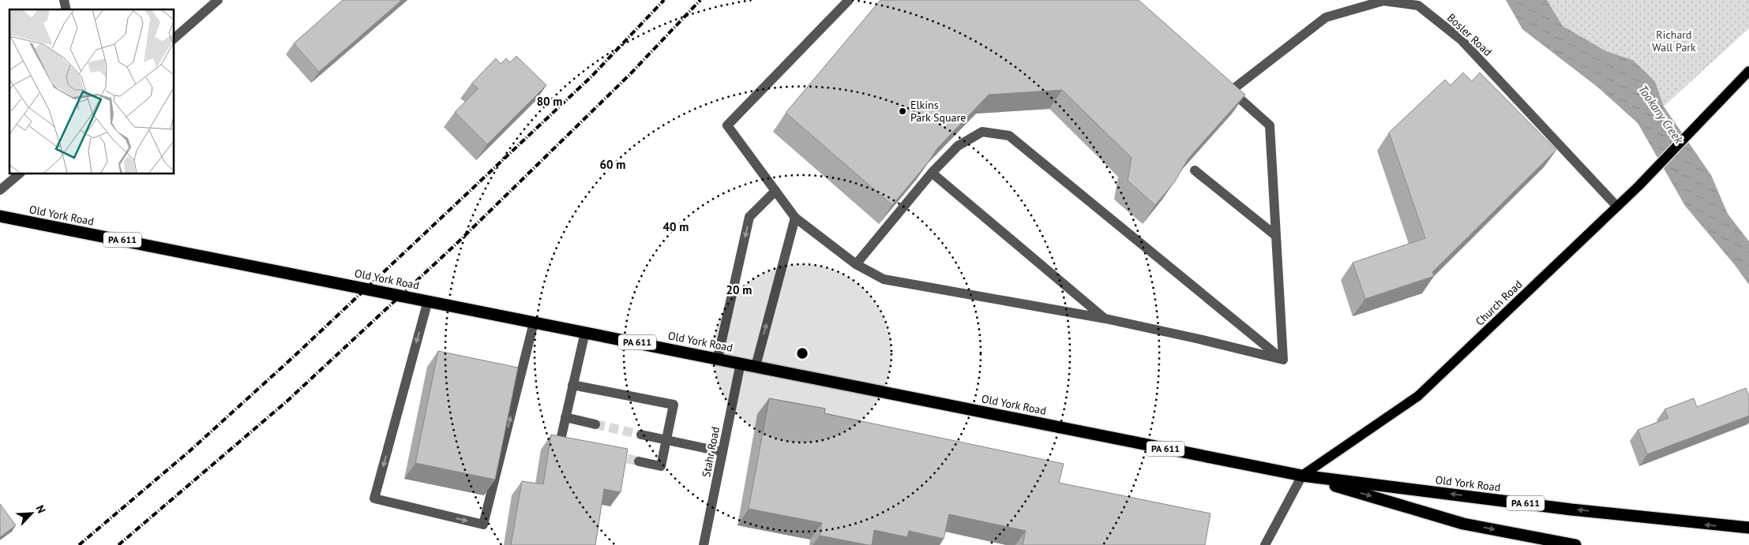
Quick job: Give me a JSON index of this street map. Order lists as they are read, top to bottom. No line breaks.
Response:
{"streets":{"highway":["Old York Road","PA 611"],"main road":["Church Road"],"street":["Bosler Road","Stahr Road"]},"crossings":[["Bosler Road","Church Road"],["Old York Road","Church Road"],["Old York Road","Stahr Road"]],"water":["Tookany Creek"],"parks":["Richard Wall Park"],"places":["Elkins Park Square"],"north":"top right","rings":["80 m","60 m","40 m","20 m"]}
